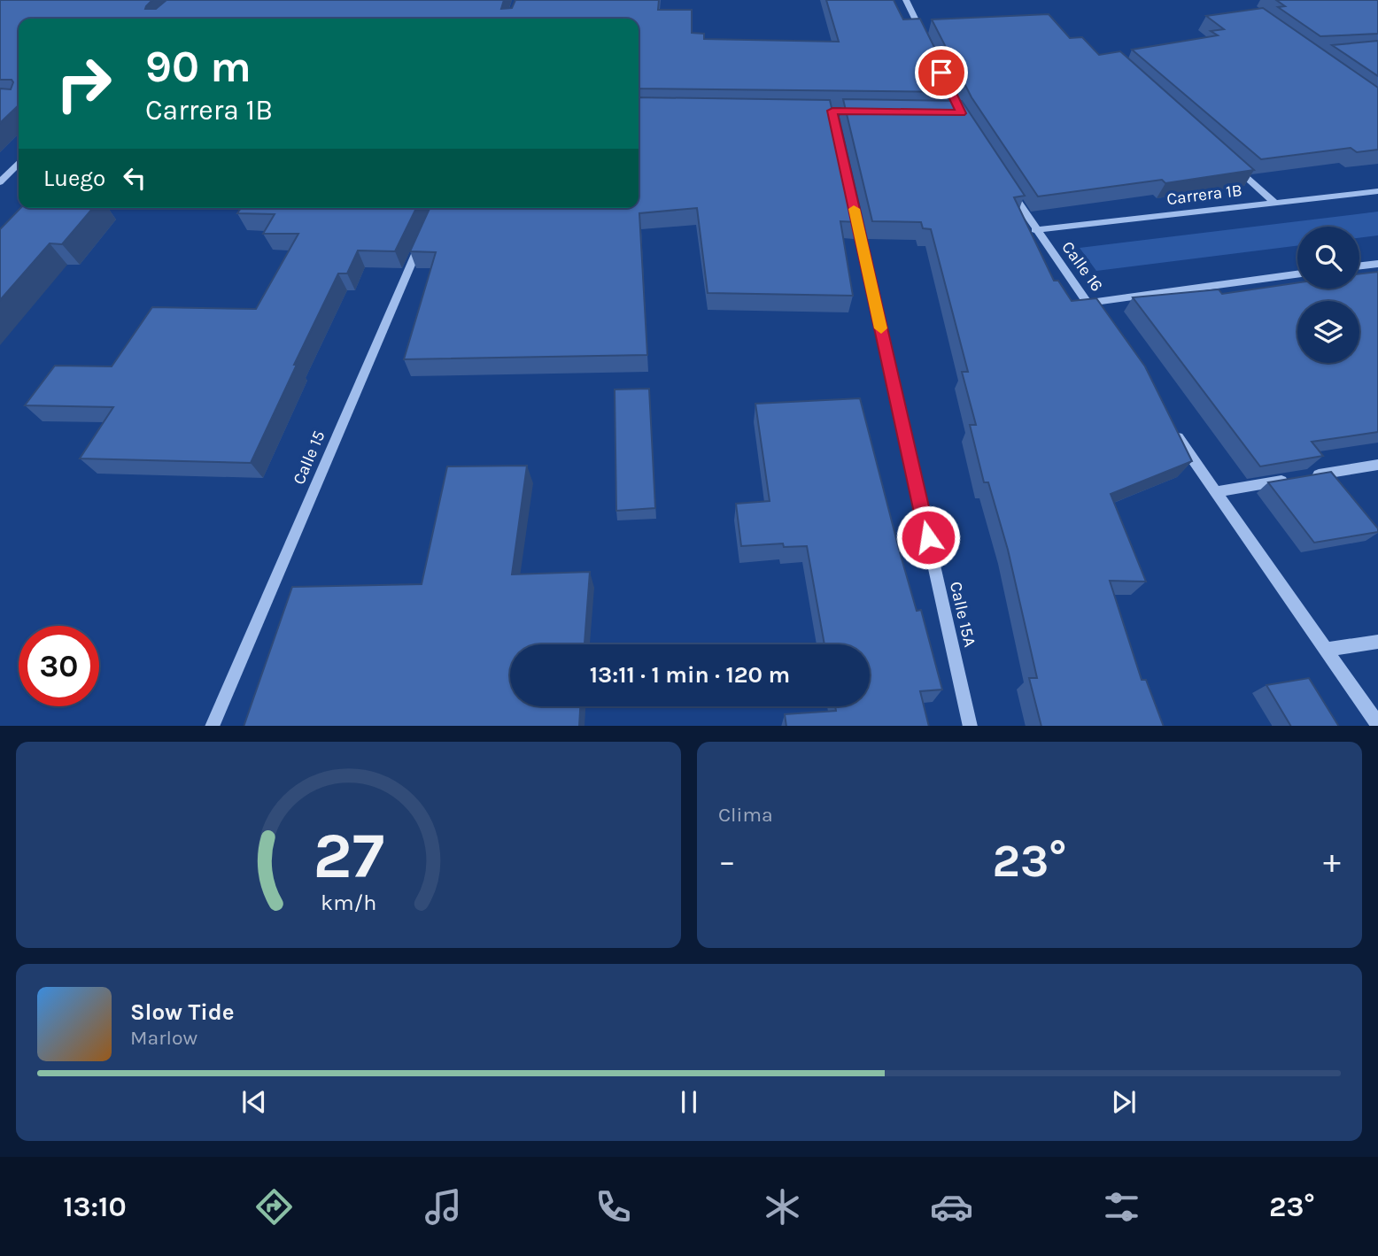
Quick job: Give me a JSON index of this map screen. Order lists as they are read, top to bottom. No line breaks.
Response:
{"streets":{"street":["Carrera 1B","Calle 16","Calle 15","Calle 15A"]},"crossings":[["Carrera 1B","Calle 16"]],"page":{"turn":["90 m","Carrera 1B"],"then":"Luego","limit":"30","trip":"13:11 · 1 min · 120 m","tile":"Clima","heat":["−","23°","+"],"song":["Slow Tide","Marlow"],"tabs":["13:10","23°"],"gauge":["27","km/h"]}}
